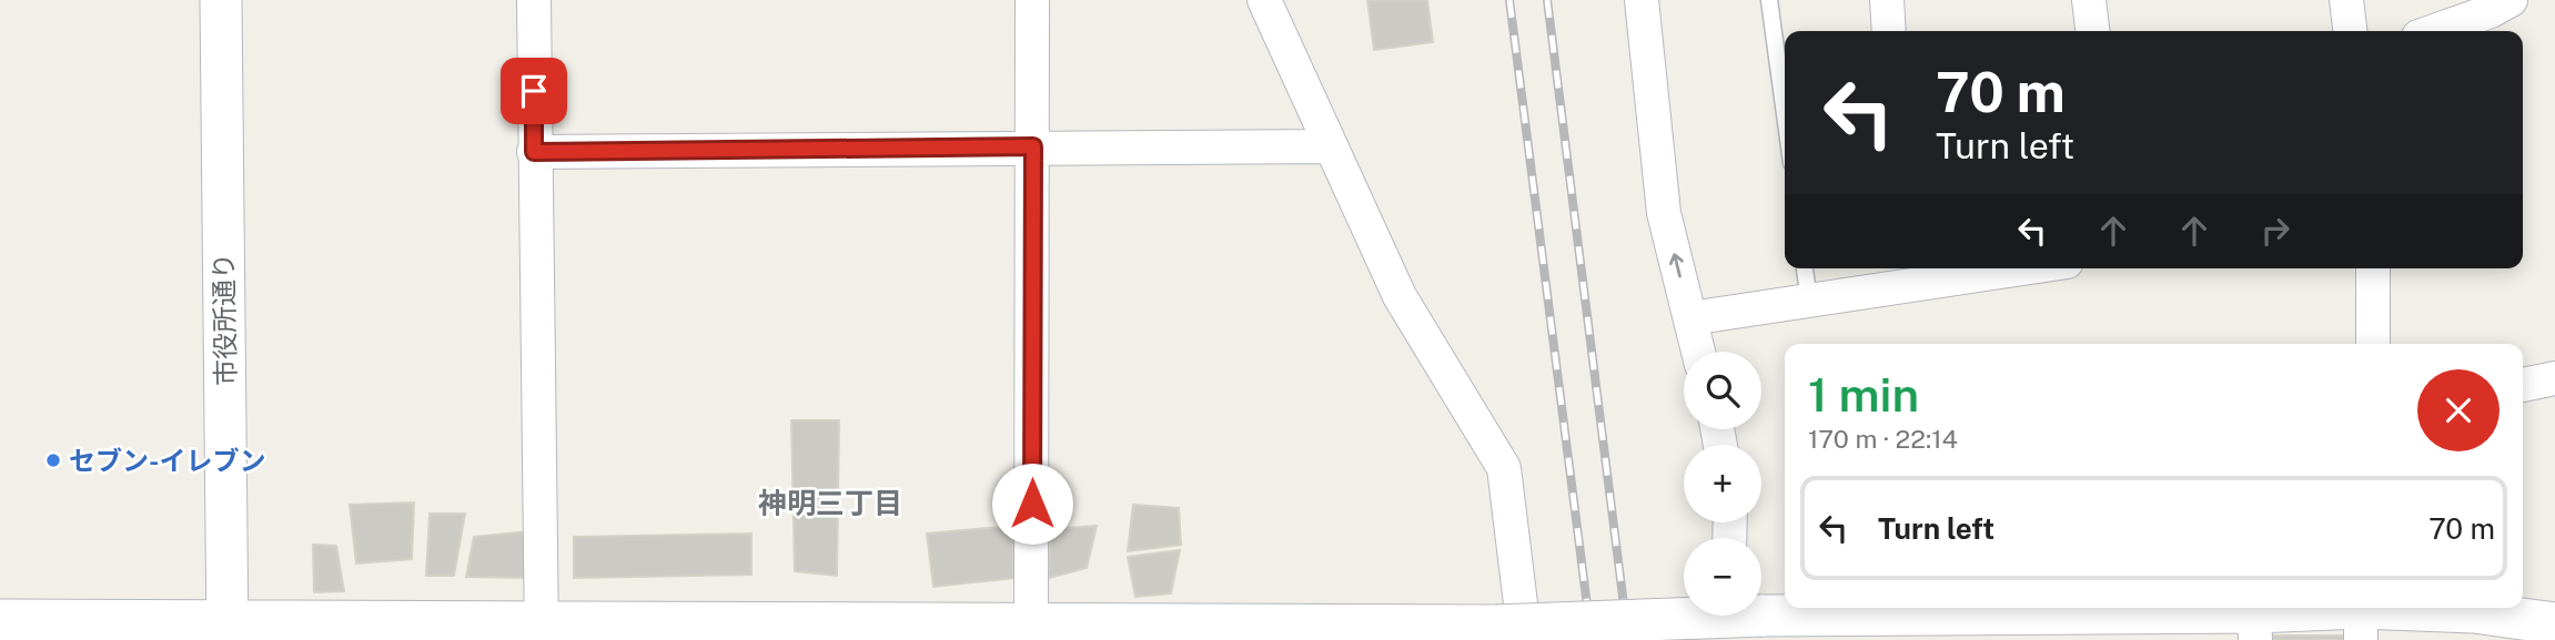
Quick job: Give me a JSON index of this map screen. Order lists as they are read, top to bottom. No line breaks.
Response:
{"streets":{"street":["市役所通り"]},"districts":["神明三丁目"],"places":["セブン-イレブン"],"page":{"turn":["70 m","Turn left"],"heading":["1 min","170 m · 22:14"],"map_buttons":["+","−"],"list":[{"name":"Turn left","value":"70 m"}]}}
